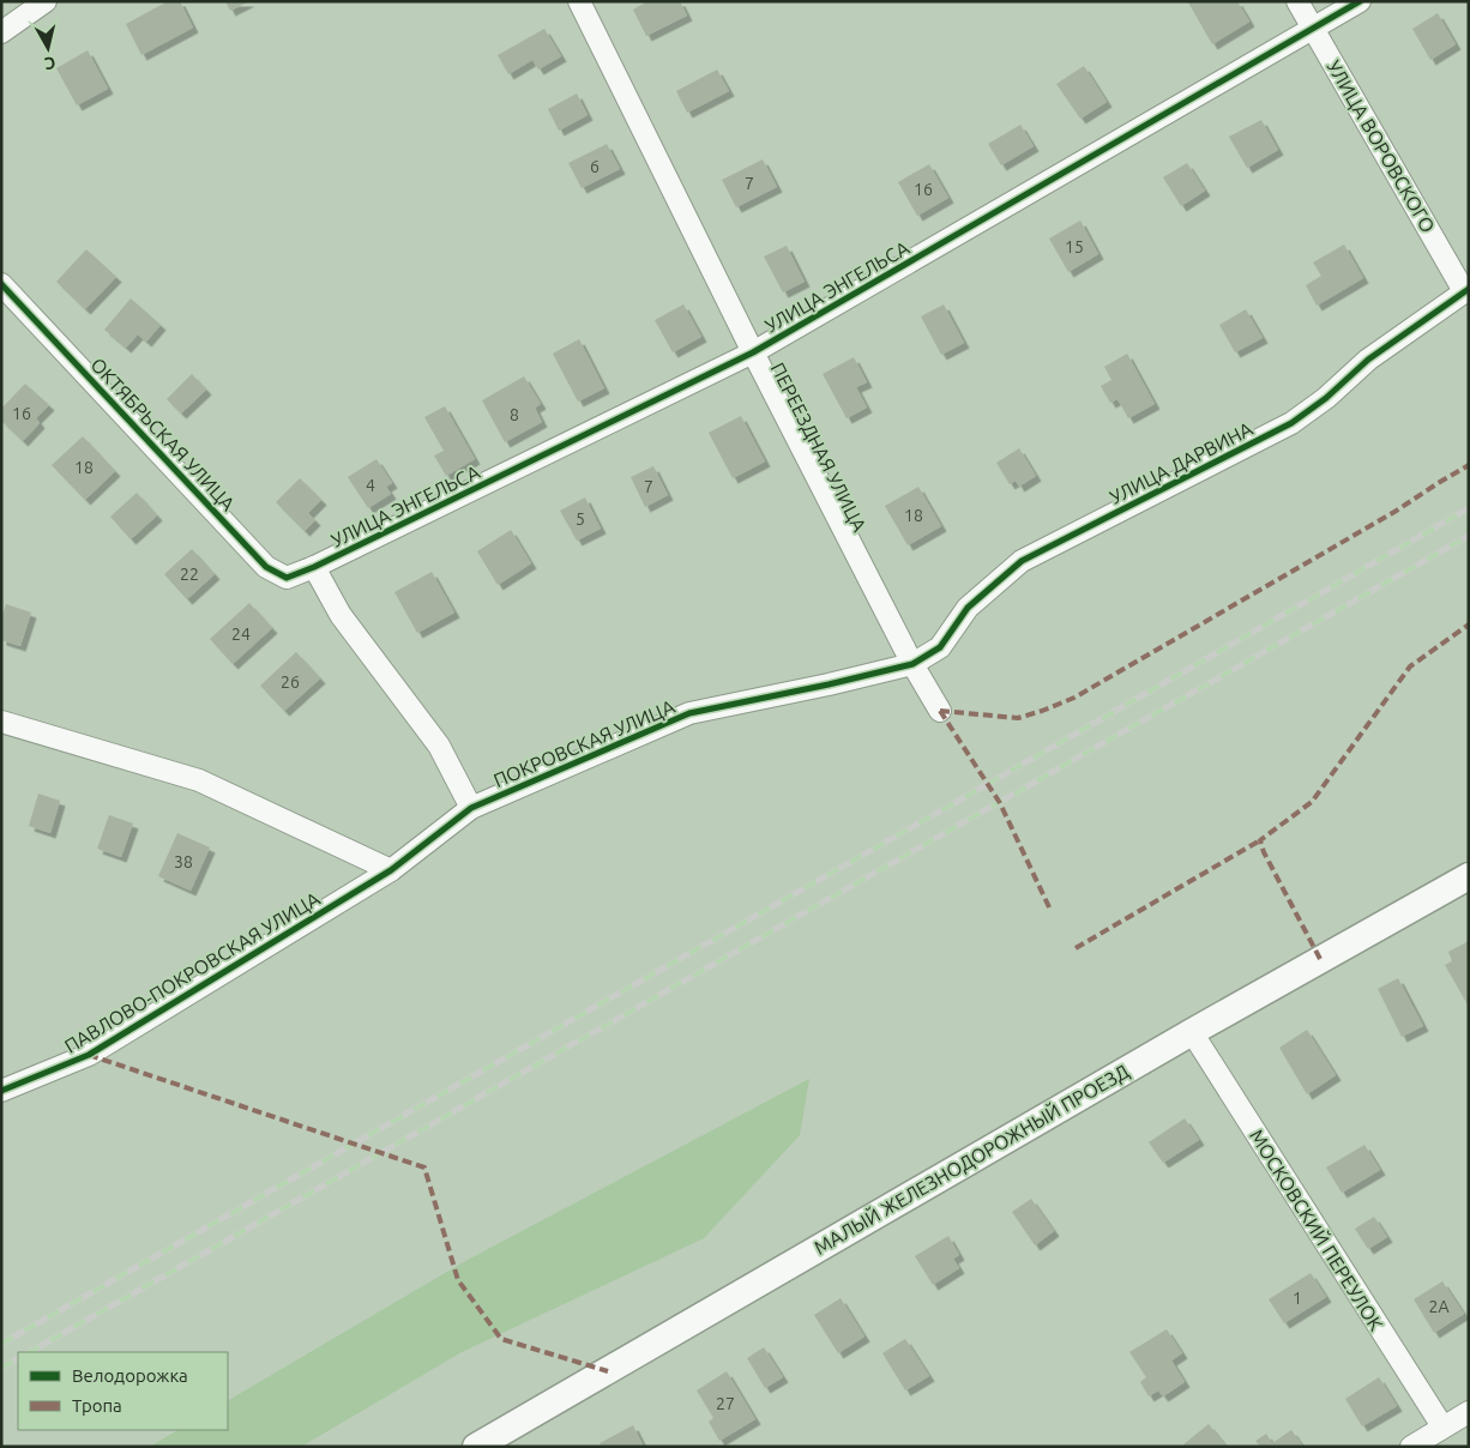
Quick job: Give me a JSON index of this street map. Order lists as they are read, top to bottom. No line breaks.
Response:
{"streets":{"street":["УЛИЦА ВОРОВСКОГО","УЛИЦА ЭНГЕЛЬСА","ОКТЯБРЬСКАЯ УЛИЦА","ПЕРЕЕЗДНАЯ УЛИЦА","УЛИЦА ДАРВИНА","ПОКРОВСКАЯ УЛИЦА","ПАВЛОВО-ПОКРОВСКАЯ УЛИЦА","МАЛЫЙ ЖЕЛЕЗНОДОРОЖНЫЙ ПРОЕЗД","МОСКОВСКИЙ ПЕРЕУЛОК"]},"crossings":[["УЛИЦА ВОРОВСКОГО","УЛИЦА ЭНГЕЛЬСА"],["УЛИЦА ВОРОВСКОГО","УЛИЦА ДАРВИНА"],["УЛИЦА ЭНГЕЛЬСА","ОКТЯБРЬСКАЯ УЛИЦА"],["УЛИЦА ЭНГЕЛЬСА","ПЕРЕЕЗДНАЯ УЛИЦА"],["ПЕРЕЕЗДНАЯ УЛИЦА","УЛИЦА ДАРВИНА"],["ПЕРЕЕЗДНАЯ УЛИЦА","ПОКРОВСКАЯ УЛИЦА"],["УЛИЦА ДАРВИНА","ПОКРОВСКАЯ УЛИЦА"],["ПОКРОВСКАЯ УЛИЦА","ПАВЛОВО-ПОКРОВСКАЯ УЛИЦА"],["МАЛЫЙ ЖЕЛЕЗНОДОРОЖНЫЙ ПРОЕЗД","МОСКОВСКИЙ ПЕРЕУЛОК"]],"house_numbers":["6","7","16","15","16","8","18","4","7","18","5","22","24","26","38","1","2А","27"],"legend":["Велодорожка","Тропа"],"north":"bottom"}
